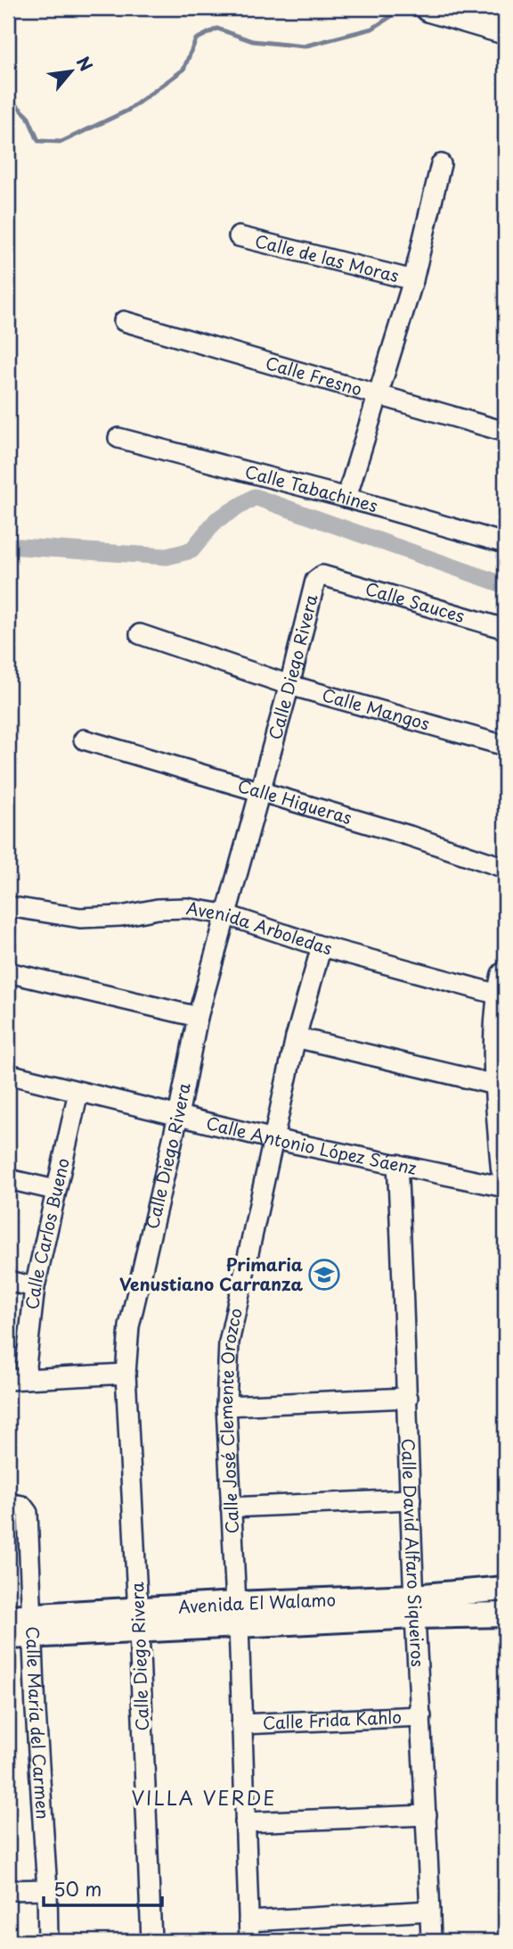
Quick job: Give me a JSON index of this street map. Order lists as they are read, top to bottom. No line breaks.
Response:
{"streets":{"street":["Calle de las Moras","Calle Fresno","Calle Tabachines","Calle Sauces","Calle Diego Rivera","Calle Mangos","Calle Higueras","Avenida Arboledas","Calle Antonio López Sáenz","Calle Carlos Bueno","Calle José Clemente Orozco","Calle David Alfaro Siqueiros","Avenida El Walamo","Calle Frida Kahlo","Calle María del Carmen"]},"crossings":[["Calle Sauces","Calle Diego Rivera"],["Calle Diego Rivera","Calle Mangos"],["Calle Diego Rivera","Calle Higueras"],["Calle Diego Rivera","Avenida Arboledas"],["Calle Diego Rivera","Calle Antonio López Sáenz"],["Calle Diego Rivera","Avenida El Walamo"],["Avenida Arboledas","Calle José Clemente Orozco"],["Calle Antonio López Sáenz","Calle Carlos Bueno"],["Calle Antonio López Sáenz","Calle José Clemente Orozco"],["Calle Antonio López Sáenz","Calle David Alfaro Siqueiros"],["Calle José Clemente Orozco","Avenida El Walamo"],["Calle José Clemente Orozco","Calle Frida Kahlo"],["Calle David Alfaro Siqueiros","Avenida El Walamo"],["Calle David Alfaro Siqueiros","Calle Frida Kahlo"],["Avenida El Walamo","Calle María del Carmen"]],"districts":["VILLA VERDE"],"places":{"school or university":["Primaria Venustiano Carranza"]},"scale_bar":"50 m","north":"top right"}
